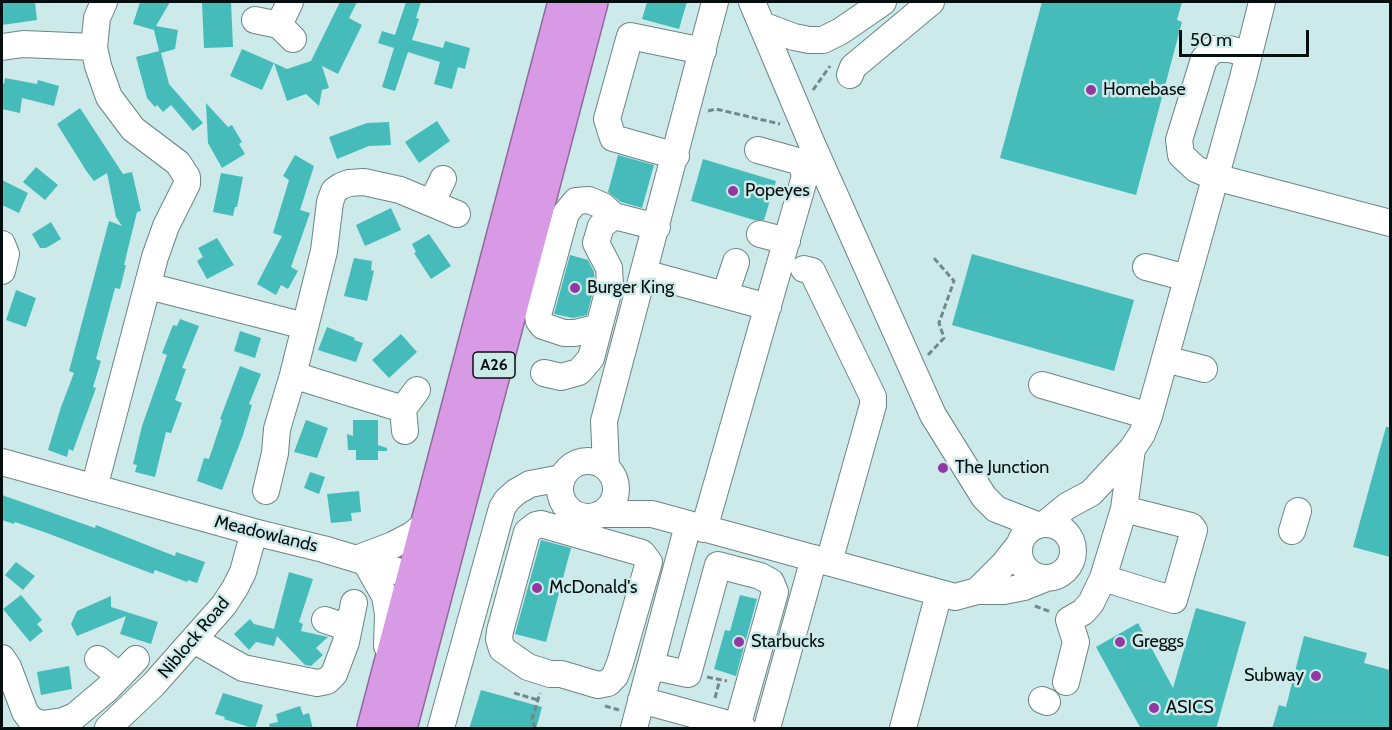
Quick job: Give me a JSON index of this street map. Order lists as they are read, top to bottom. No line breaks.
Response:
{"streets":{"highway":["A26"],"street":["Meadowlands","Niblock Road"]},"crossings":[["A26","Meadowlands"],["Meadowlands","Niblock Road"]],"places":["Homebase","Popeyes","Burger King","The Junction","McDonald's","Starbucks","Greggs","Subway","ASICS"],"scale_bar":"50 m"}
